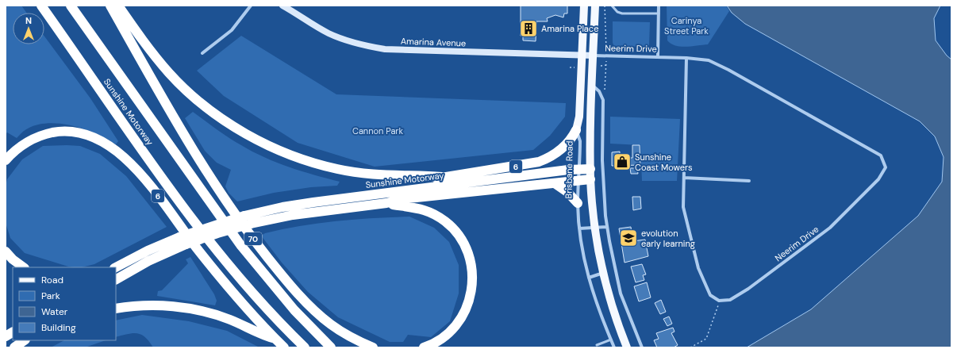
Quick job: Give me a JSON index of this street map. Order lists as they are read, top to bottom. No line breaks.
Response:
{"streets":{"highway":["Sunshine Motorway","6","70"],"main road":["Brisbane Road"],"street":["Amarina Avenue","Neerim Drive"]},"crossings":[["Amarina Avenue","Neerim Drive"],["Amarina Avenue","Brisbane Road"],["Sunshine Motorway","6"],["Sunshine Motorway","Brisbane Road"],["Sunshine Motorway","70"],["6","Brisbane Road"]],"parks":["Carinya Street Park","Cannon Park"],"places":{"building":["Amarina Place"],"shop":["Sunshine Coast Mowers"],"school or university":["evolution early learning"]},"legend":["Road","Park","Water","Building"],"north":"top"}
